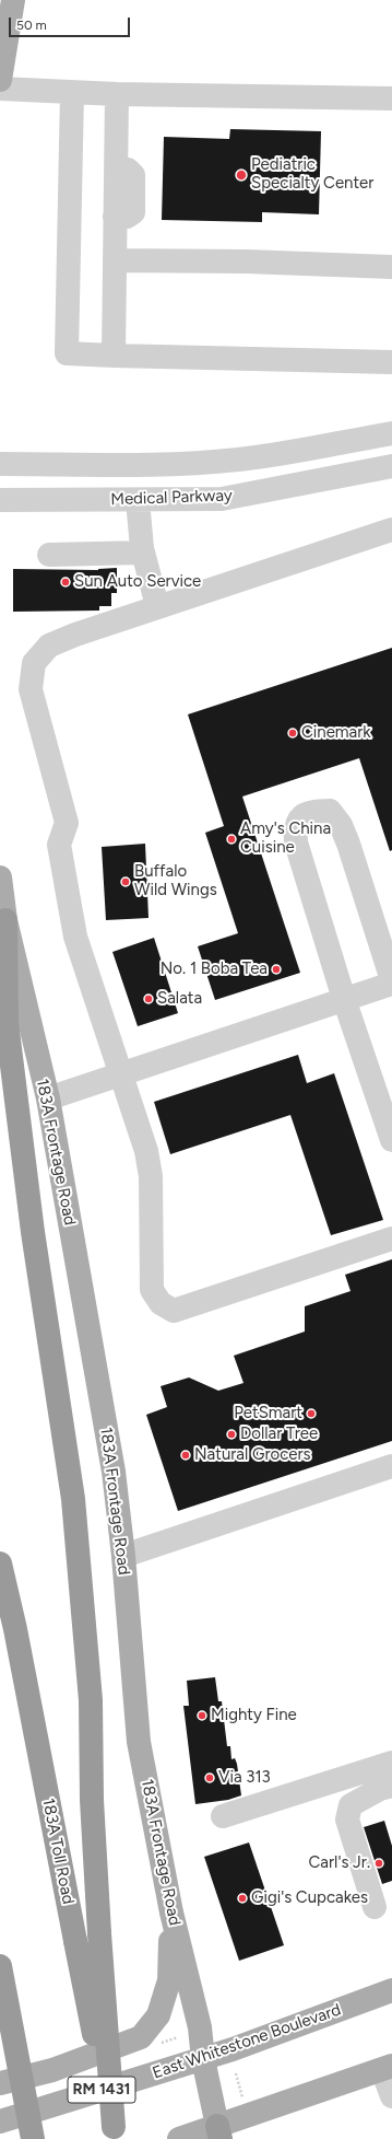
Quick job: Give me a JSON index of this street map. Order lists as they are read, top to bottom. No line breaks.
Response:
{"streets":{"highway":["183A Toll Road"],"main road":["183A Frontage Road","East Whitestone Boulevard","RM 1431"],"street":["Medical Parkway"]},"crossings":[["183A Frontage Road","East Whitestone Boulevard"]],"places":["Pediatric Specialty Center","Sun Auto Service","Cinemark","Amy's China Cuisine","Buffalo Wild Wings","No. 1 Boba Tea","Salata","PetSmart","Dollar Tree","Natural Grocers","Mighty Fine","Via 313","Carl's Jr.","Gigi's Cupcakes"],"scale_bar":"50 m"}
